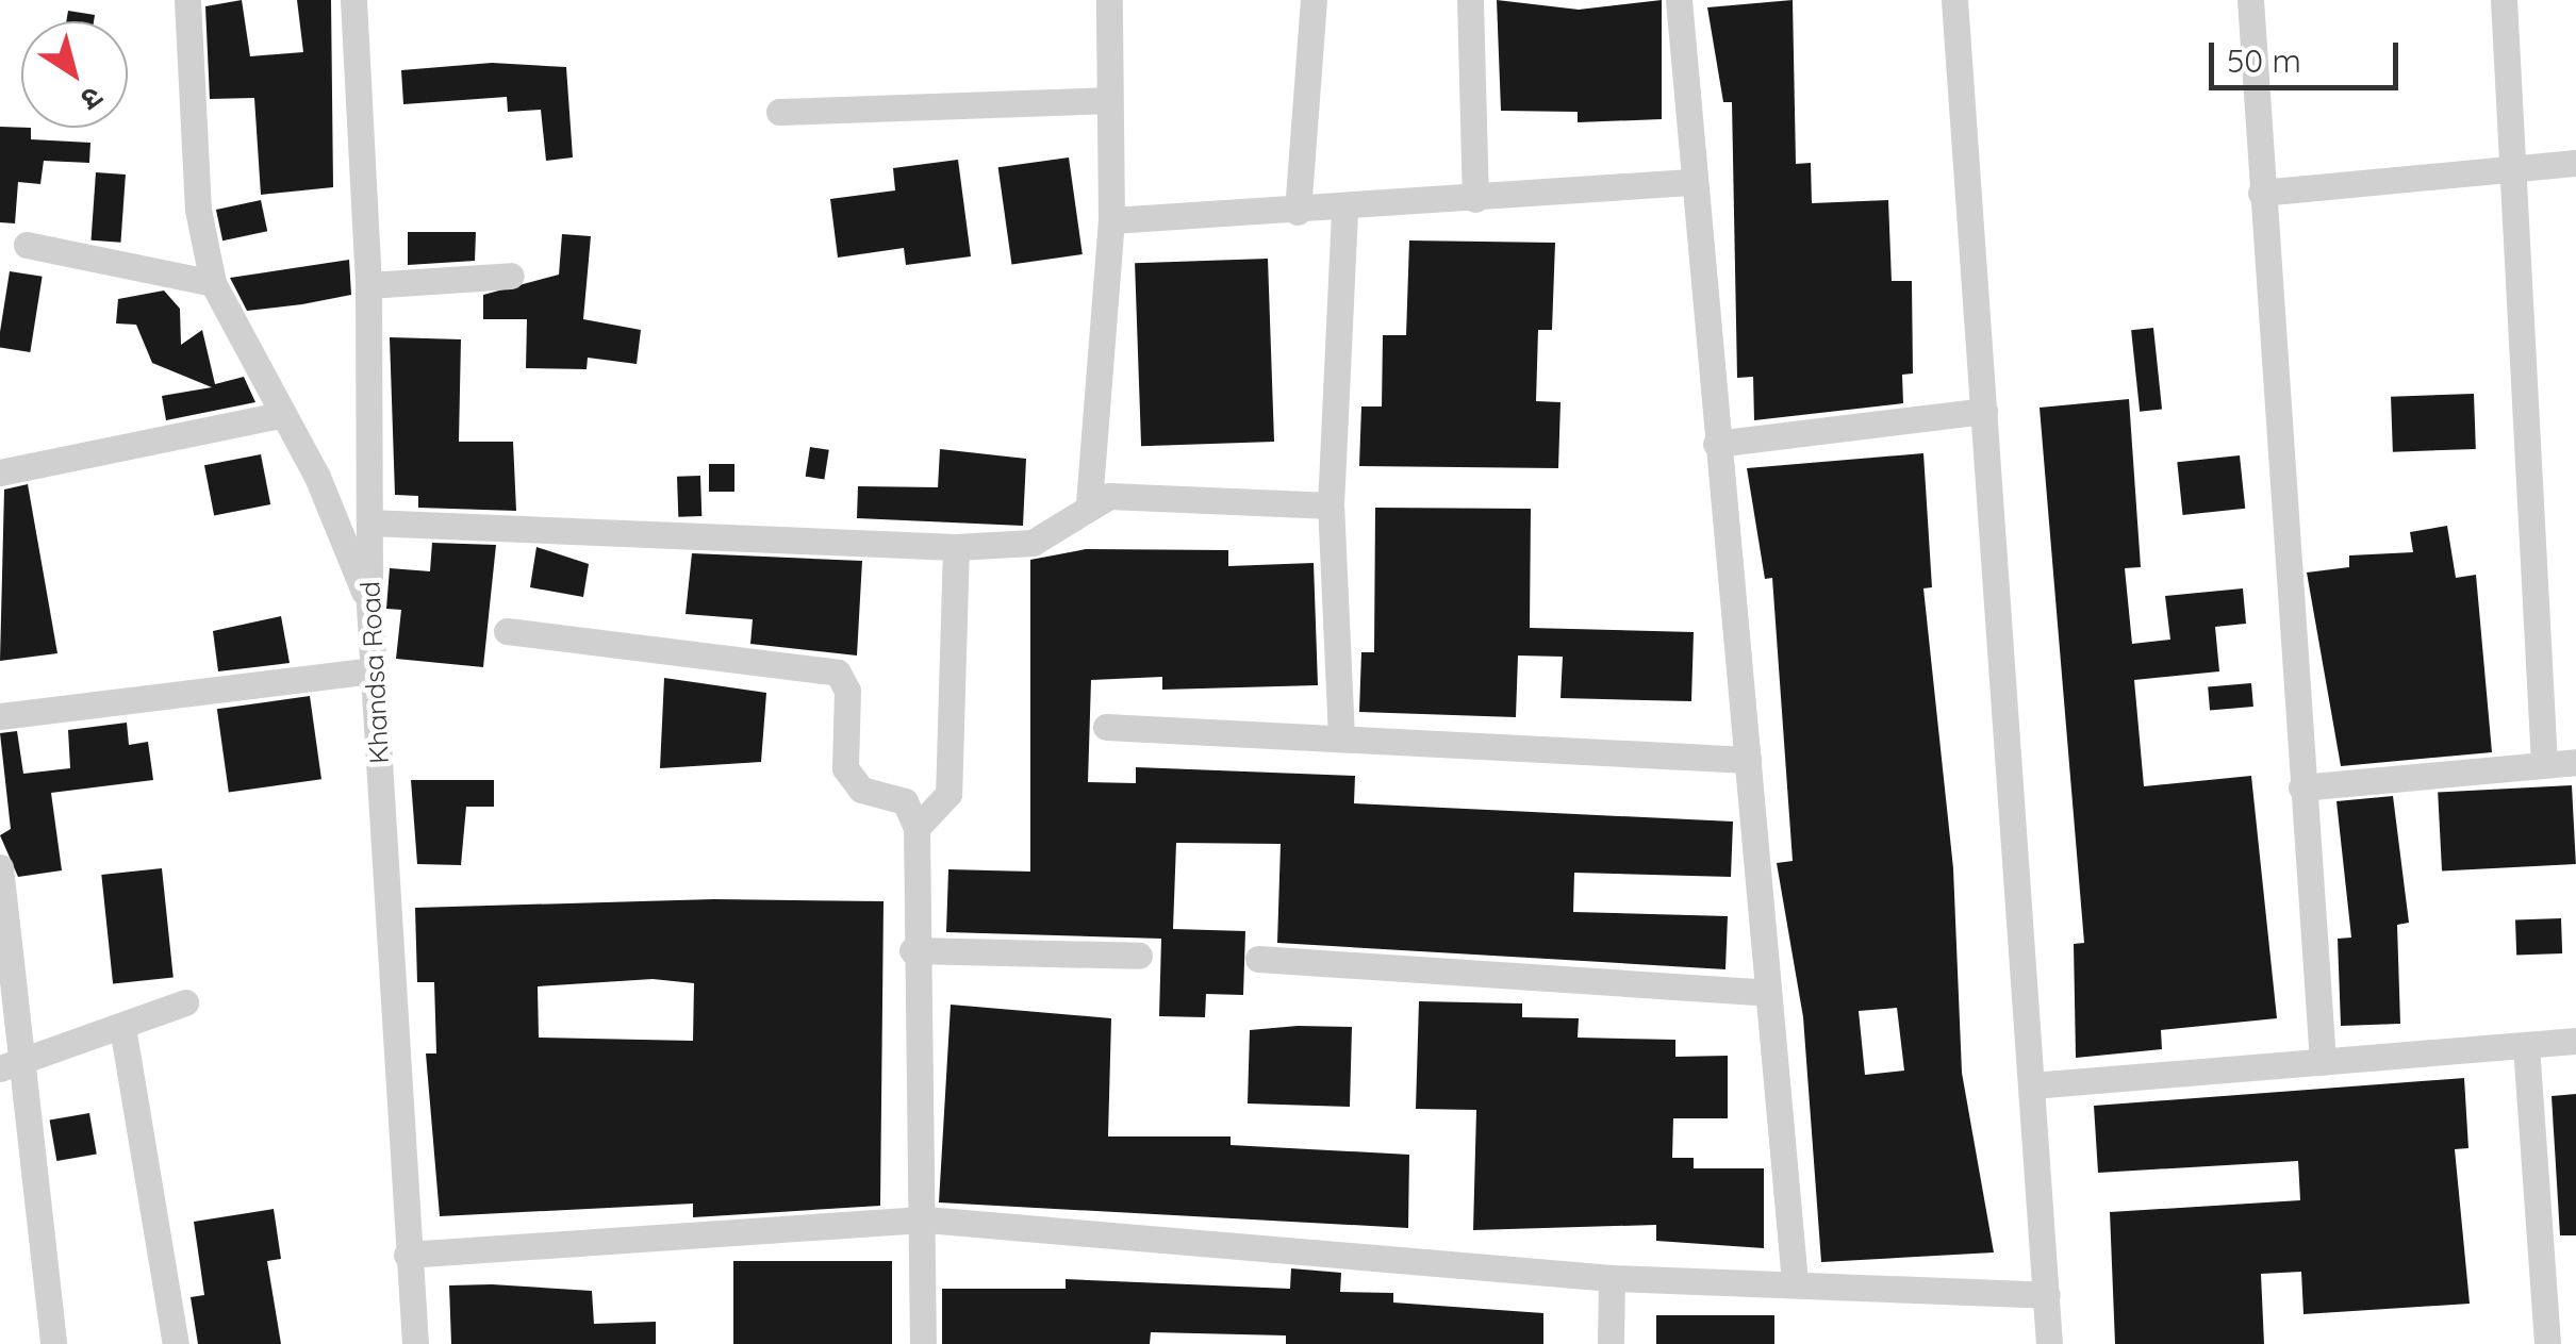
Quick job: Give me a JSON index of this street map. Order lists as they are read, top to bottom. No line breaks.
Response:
{"streets":{"street":["Khandsa Road"]},"scale_bar":"50 m","north":"bottom right"}
